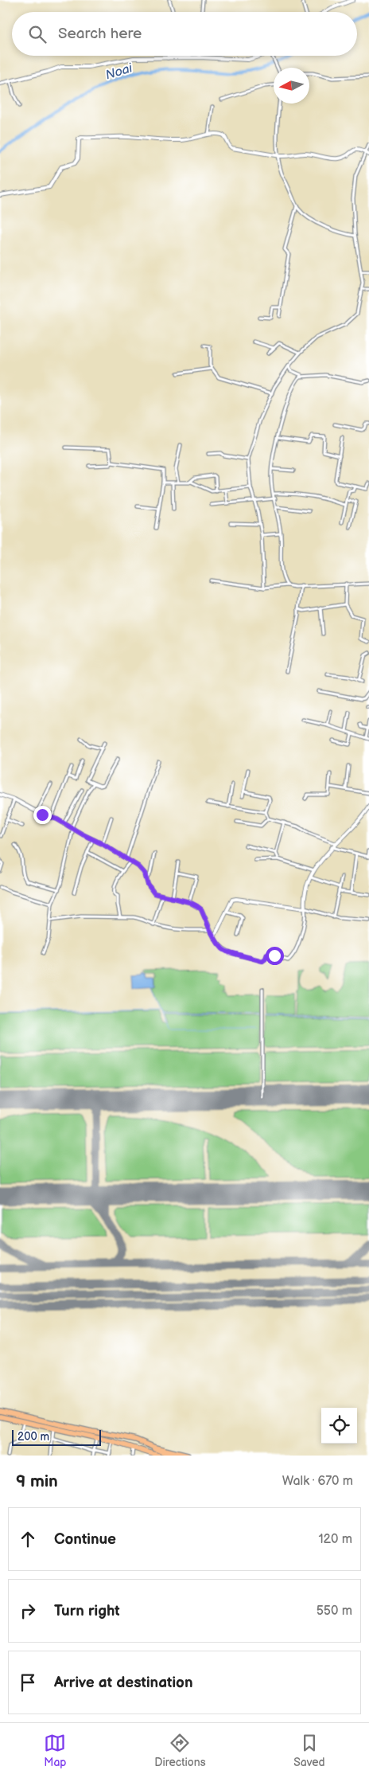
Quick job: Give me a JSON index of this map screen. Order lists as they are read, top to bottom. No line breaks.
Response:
{"water":["Noai"],"scale_bar":"200 m","north":"left","page":{"search":"Search here","scale":"200 m","heading":["9 min","Walk · 670 m"],"list":[["Continue","120 m"],["Turn right","550 m"],"Arrive at destination"],"nav":["Map","Directions","Saved"]}}
